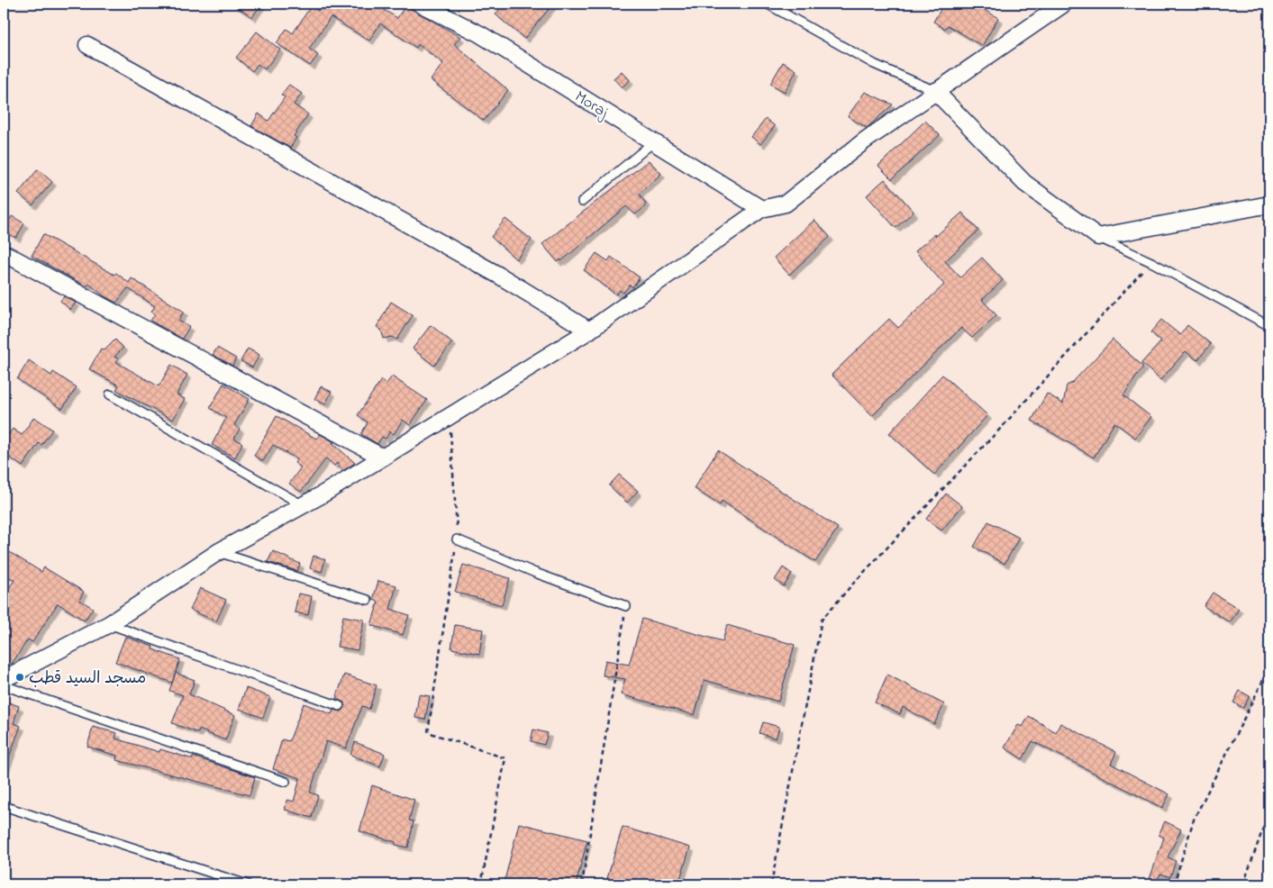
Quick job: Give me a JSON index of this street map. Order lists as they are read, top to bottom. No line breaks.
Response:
{"streets":{"street":["Moraj"]},"places":["مسجد السيد قطب"]}
